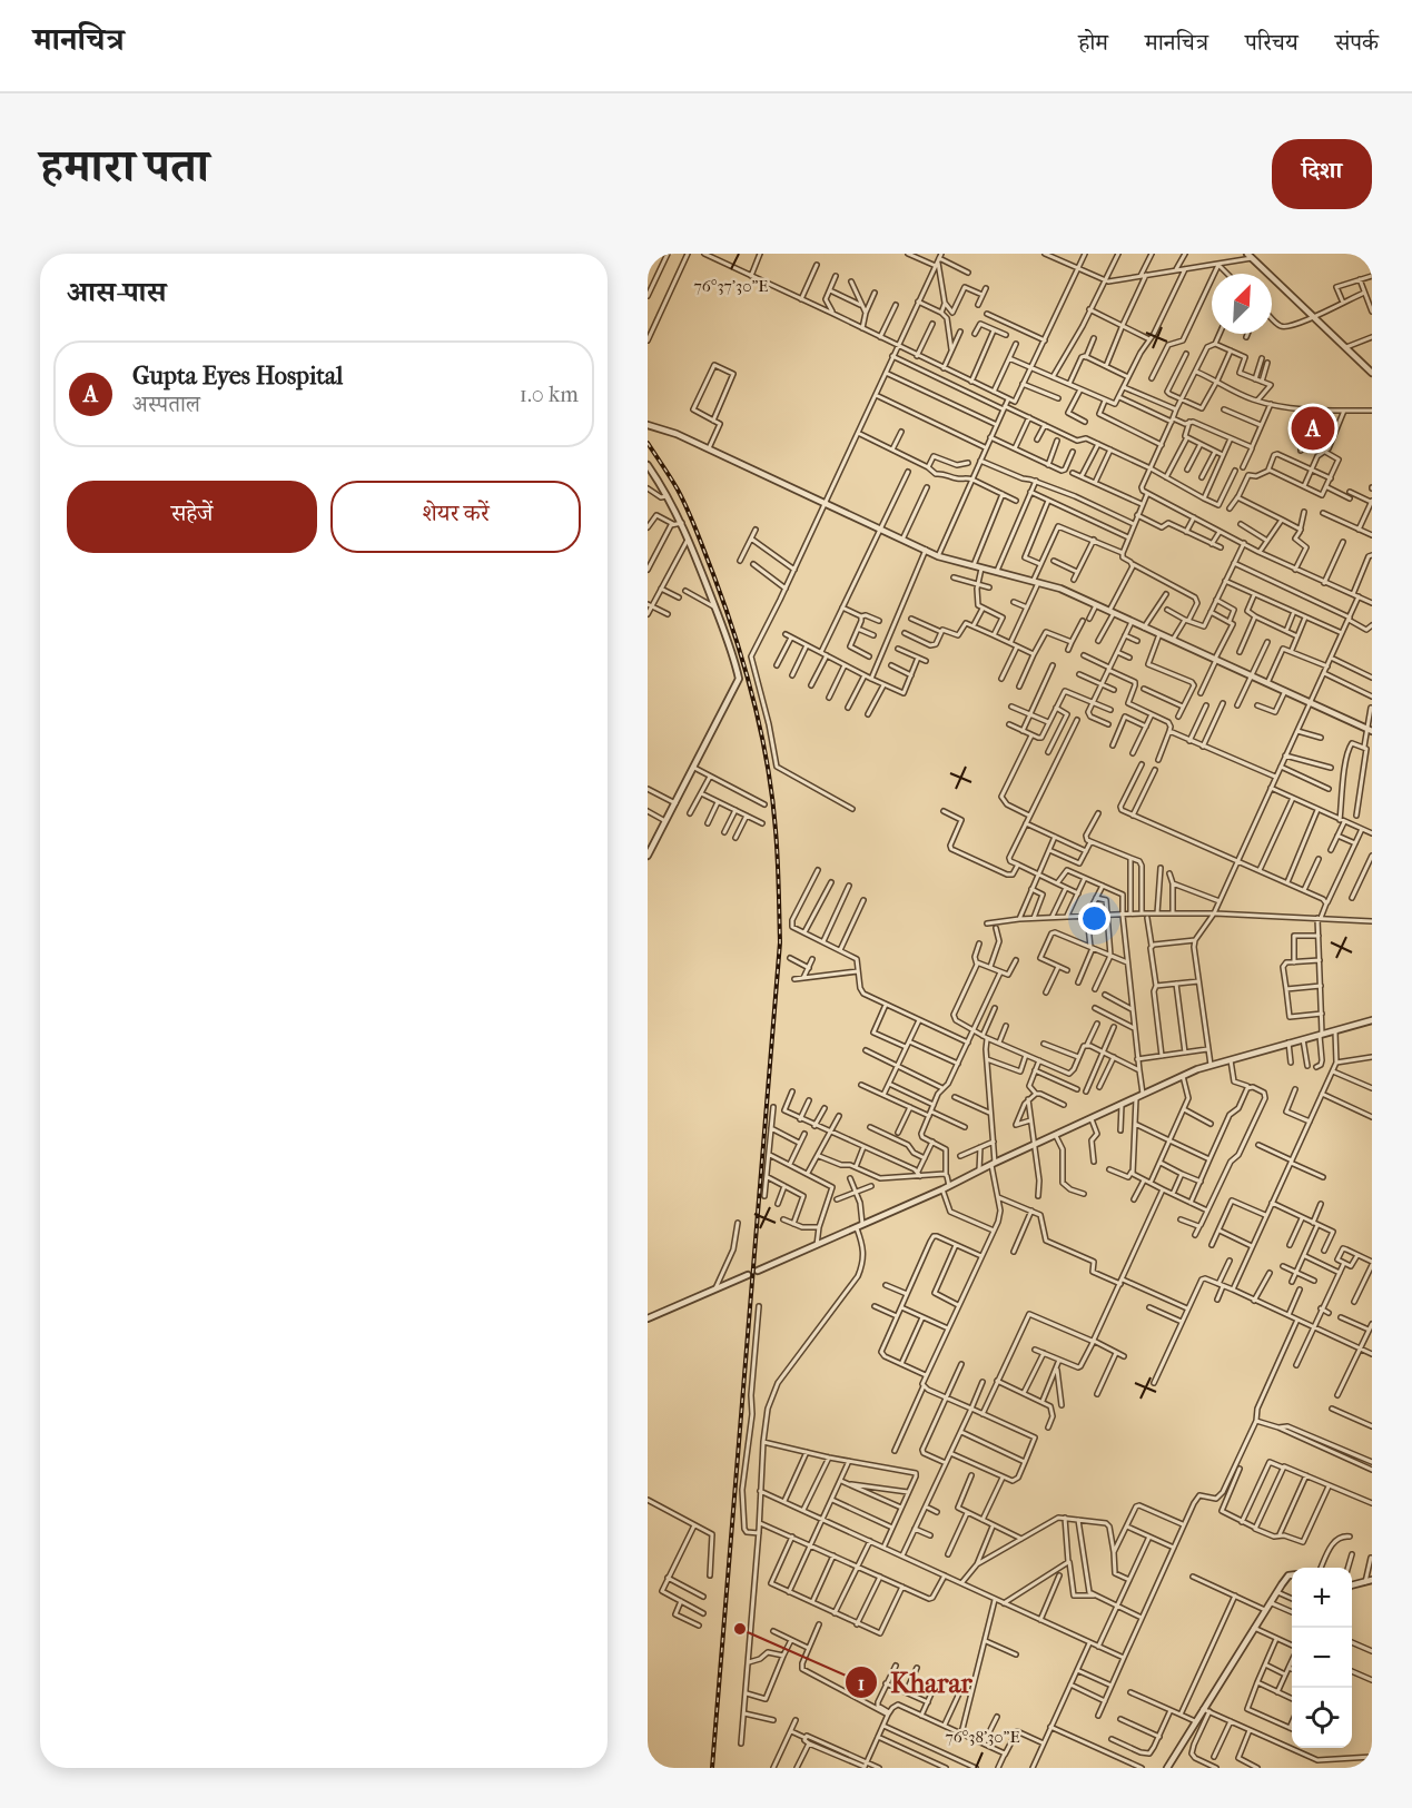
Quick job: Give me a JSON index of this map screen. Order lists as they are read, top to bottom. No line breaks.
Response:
{"places":["Kharar"],"north":"top right","page":{"header":"मानचित्र","nav":["होम","मानचित्र","परिचय","संपर्क"],"title":"हमारा पता","buttons":["दिशा",["सहेजें","शेयर करें"]],"heading":"आस-पास","list":[{"mark":"A","name":"Gupta Eyes Hospital","note":"अस्पताल","value":"1.0 km"}],"pins":"A","map_buttons":["+","−"]},"coordinates":["76°37'30\"E","76°38'30\"E"]}
